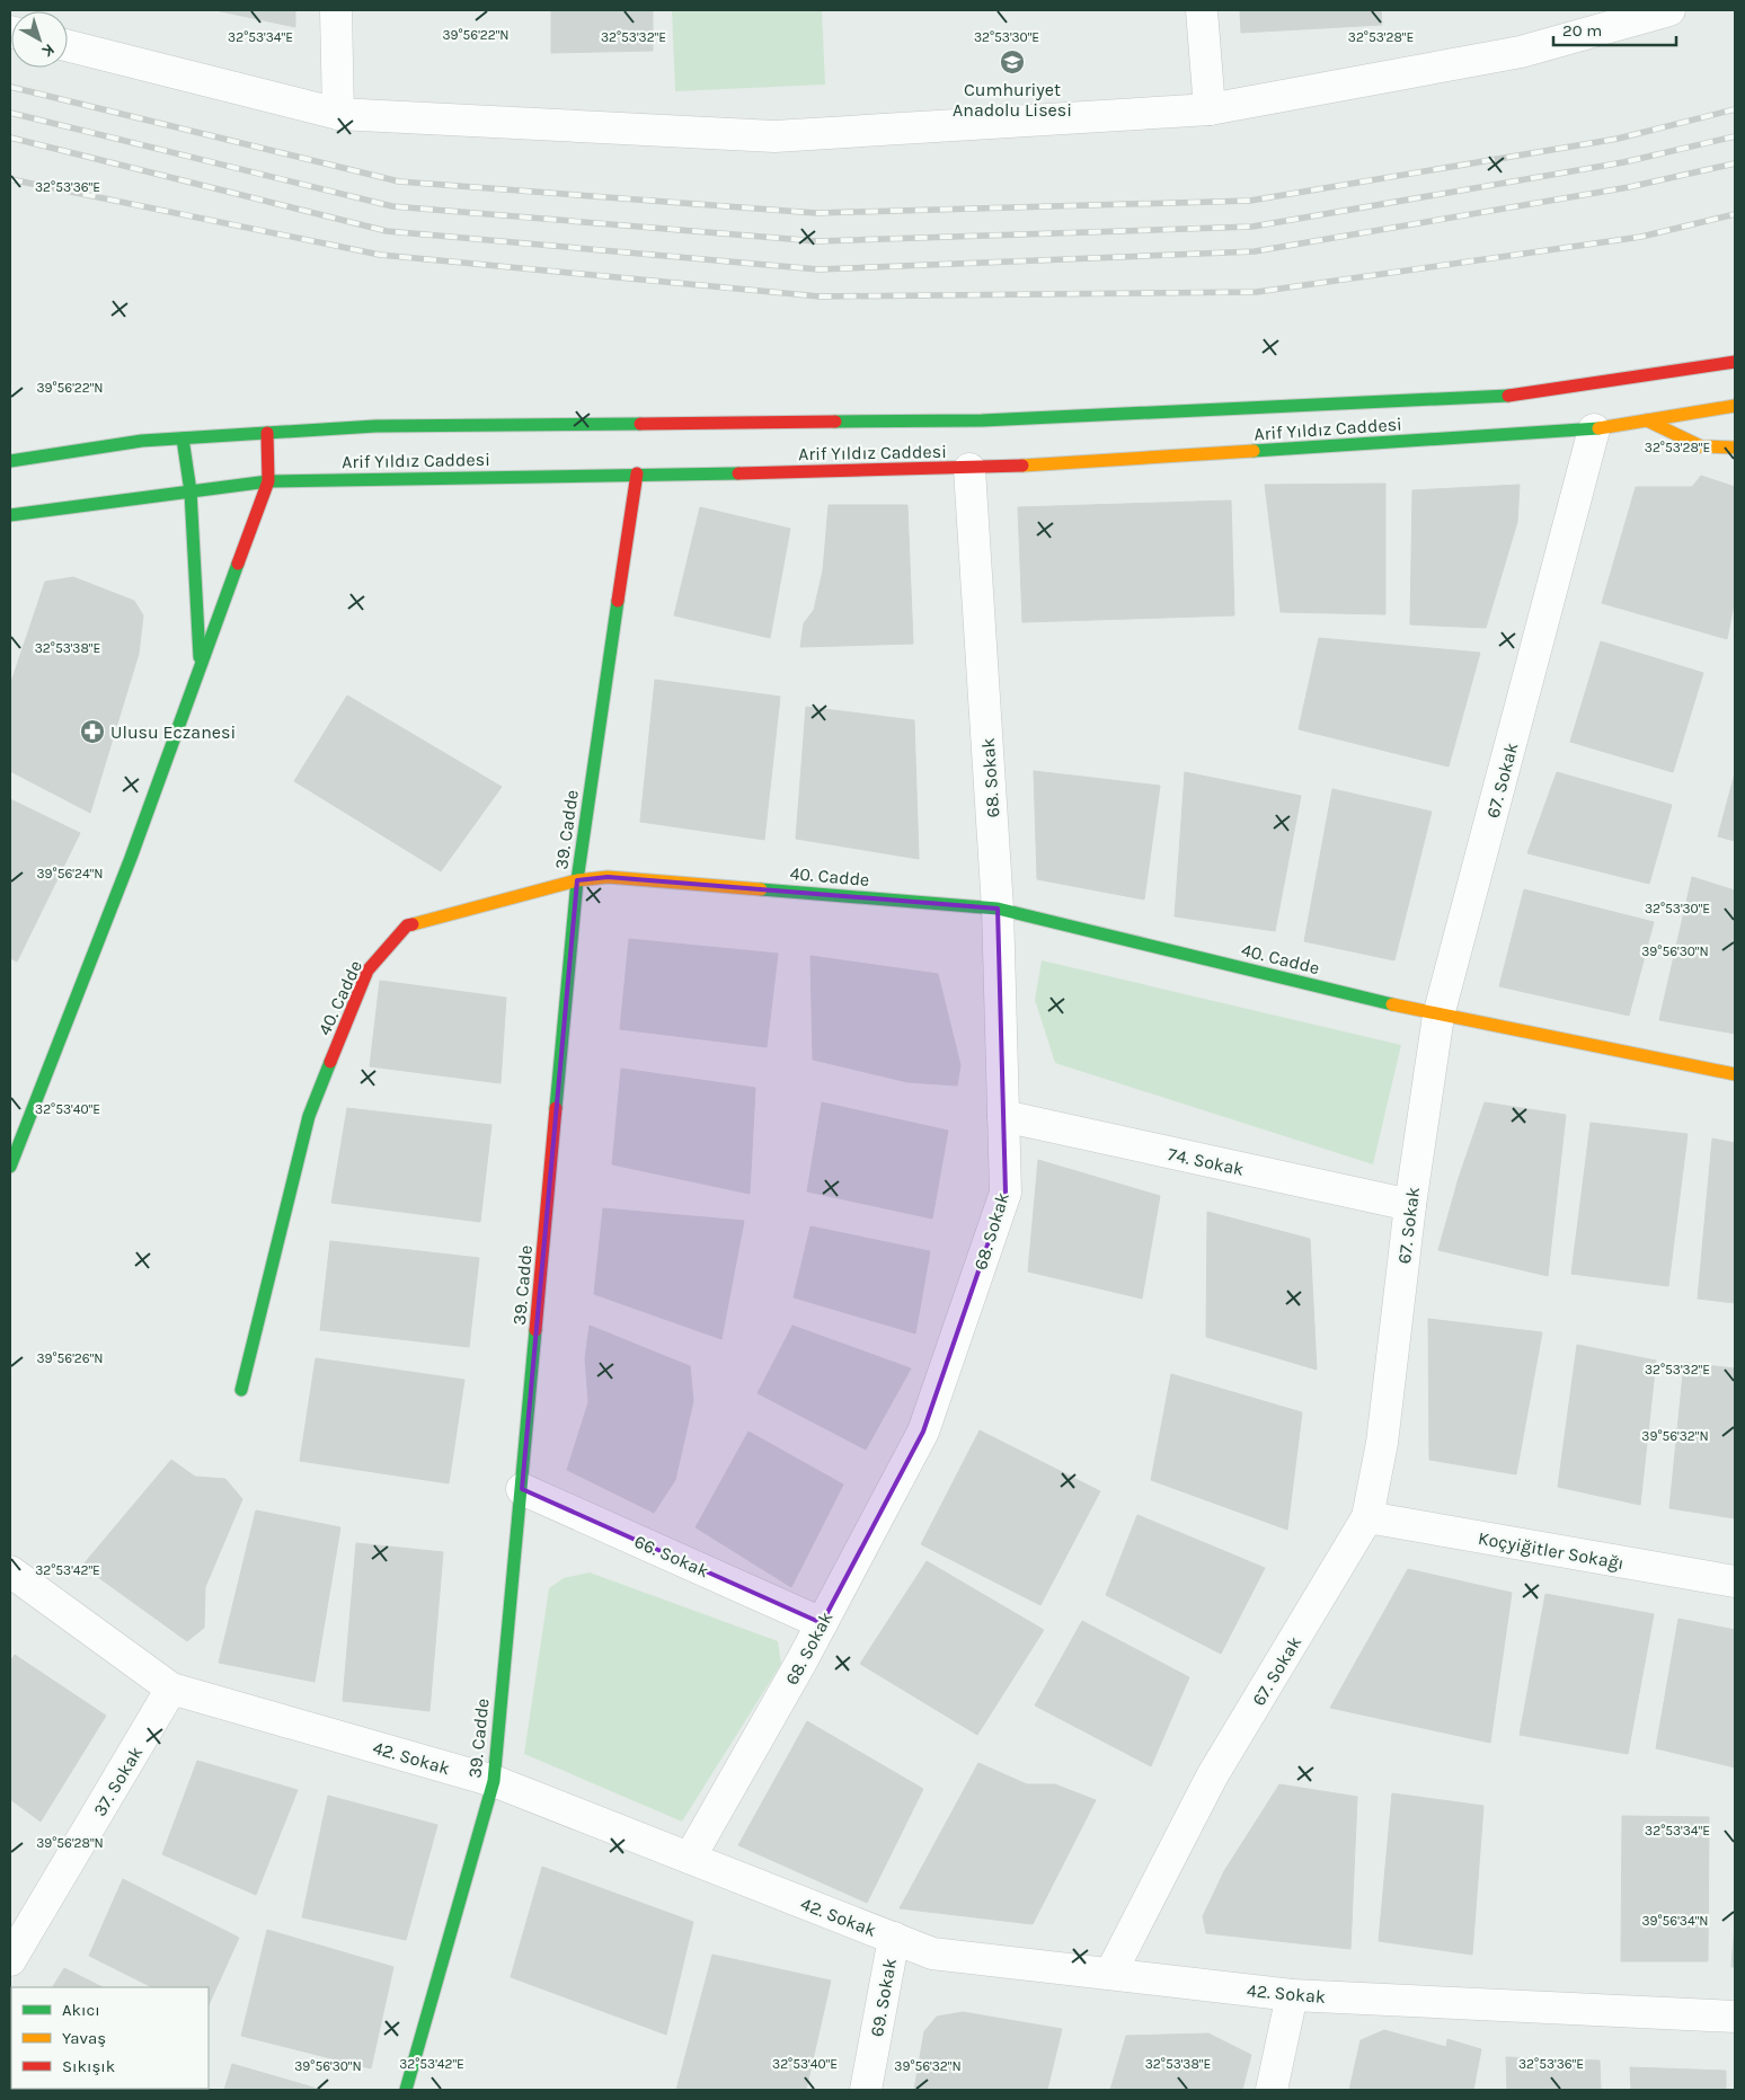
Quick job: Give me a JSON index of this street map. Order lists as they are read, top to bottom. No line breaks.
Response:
{"streets":{"street":["Arif Yıldız Caddesi","68. Sokak","67. Sokak","39. Cadde","40. Cadde","74. Sokak","Koçyiğitler Sokağı","66. Sokak","42. Sokak","37. Sokak","69. Sokak"]},"crossings":[["Arif Yıldız Caddesi","68. Sokak"],["Arif Yıldız Caddesi","67. Sokak"],["Arif Yıldız Caddesi","39. Cadde"],["68. Sokak","40. Cadde"],["68. Sokak","74. Sokak"],["68. Sokak","66. Sokak"],["68. Sokak","42. Sokak"],["67. Sokak","40. Cadde"],["67. Sokak","74. Sokak"],["67. Sokak","Koçyiğitler Sokağı"],["67. Sokak","42. Sokak"],["39. Cadde","40. Cadde"],["39. Cadde","66. Sokak"],["39. Cadde","42. Sokak"],["42. Sokak","37. Sokak"],["42. Sokak","69. Sokak"]],"places":{"school or university":["Cumhuriyet Anadolu Lisesi"],"pharmacy":["Ulusu Eczanesi"]},"legend":["Akıcı","Yavaş","Sıkışık"],"scale_bar":"20 m","north":"bottom right","coordinates":["39°56'22\"N","32°53'34\"E","32°53'32\"E","32°53'30\"E","32°53'28\"E","32°53'36\"E","32°53'38\"E","39°56'24\"N","39°56'30\"N","32°53'40\"E","39°56'26\"N","39°56'32\"N","32°53'42\"E","39°56'28\"N","39°56'34\"N"]}
